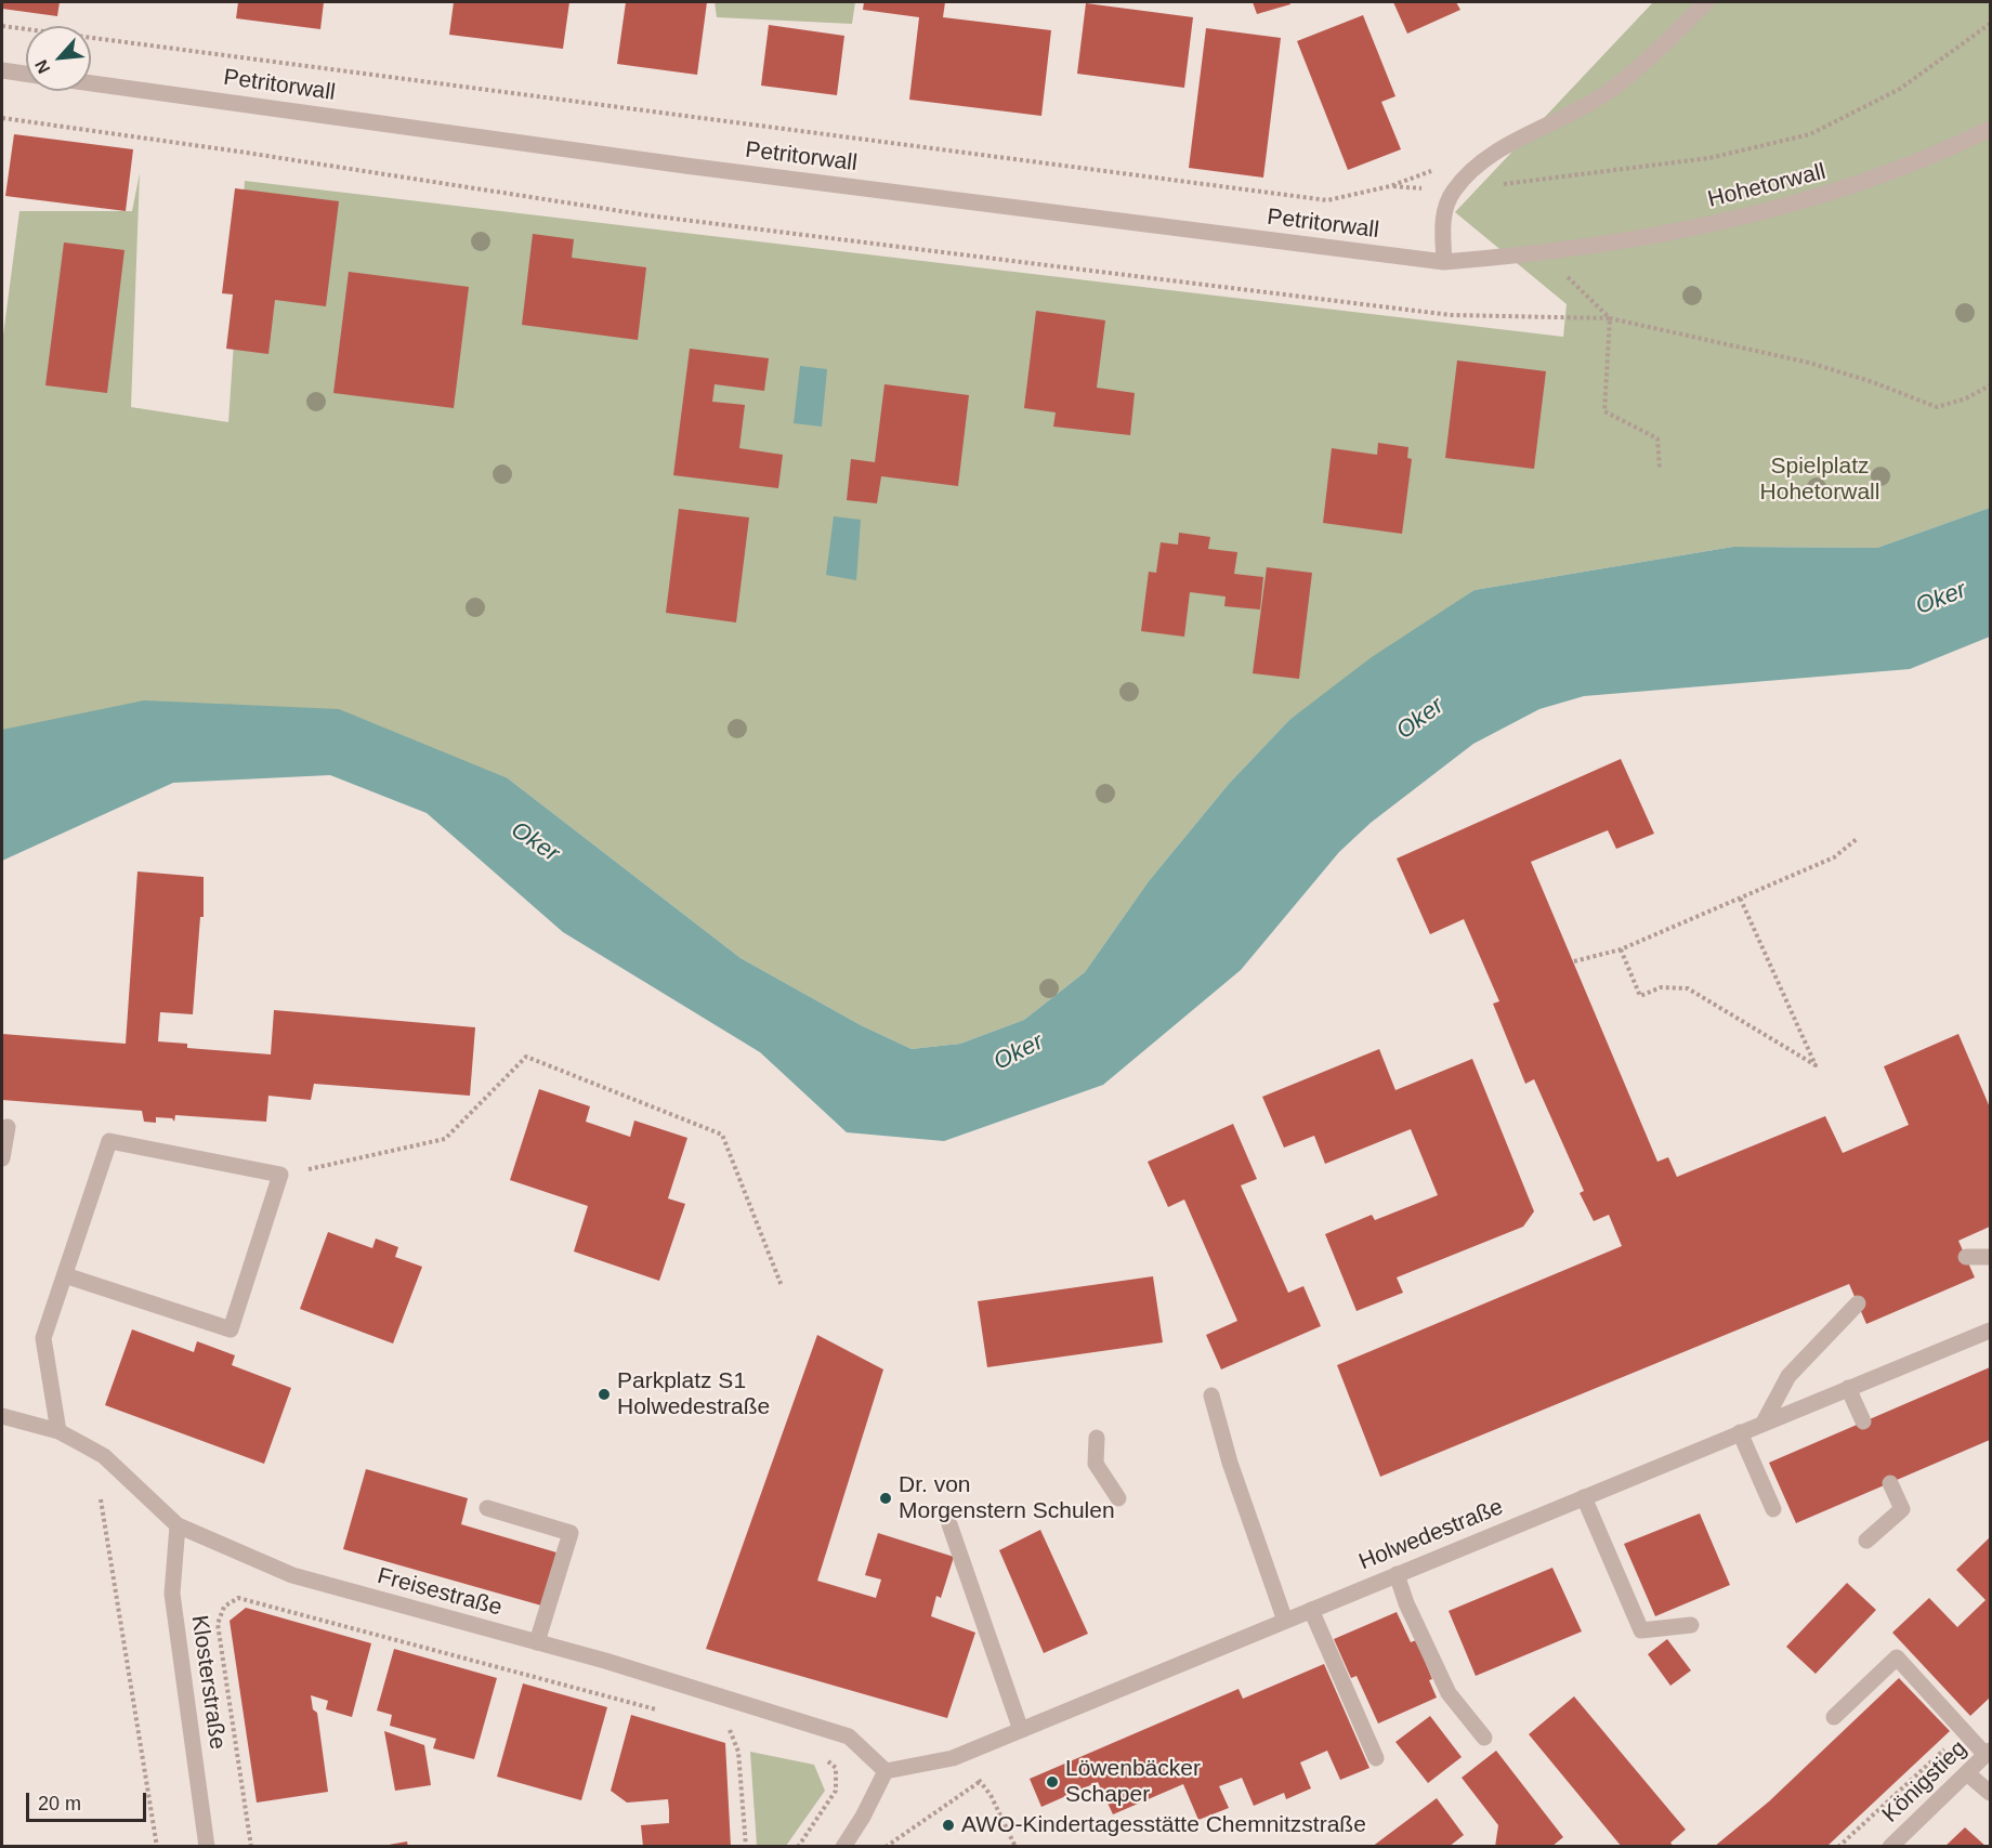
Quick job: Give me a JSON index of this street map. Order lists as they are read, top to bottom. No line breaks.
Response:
{"streets":{"street":["Petritorwall","Hohetorwall","Holwedestraße","Freisestraße","Klosterstraße","Königstieg"]},"crossings":[["Petritorwall","Hohetorwall"],["Holwedestraße","Freisestraße"],["Freisestraße","Klosterstraße"]],"water":["Oker"],"parks":["Spielplatz Hohetorwall"],"places":["Parkplatz S1 Holwedestraße","Dr. von Morgenstern Schulen","Löwenbäcker Schaper","AWO-Kindertagesstätte Chemnitzstraße"],"scale_bar":"20 m","north":"bottom left"}
